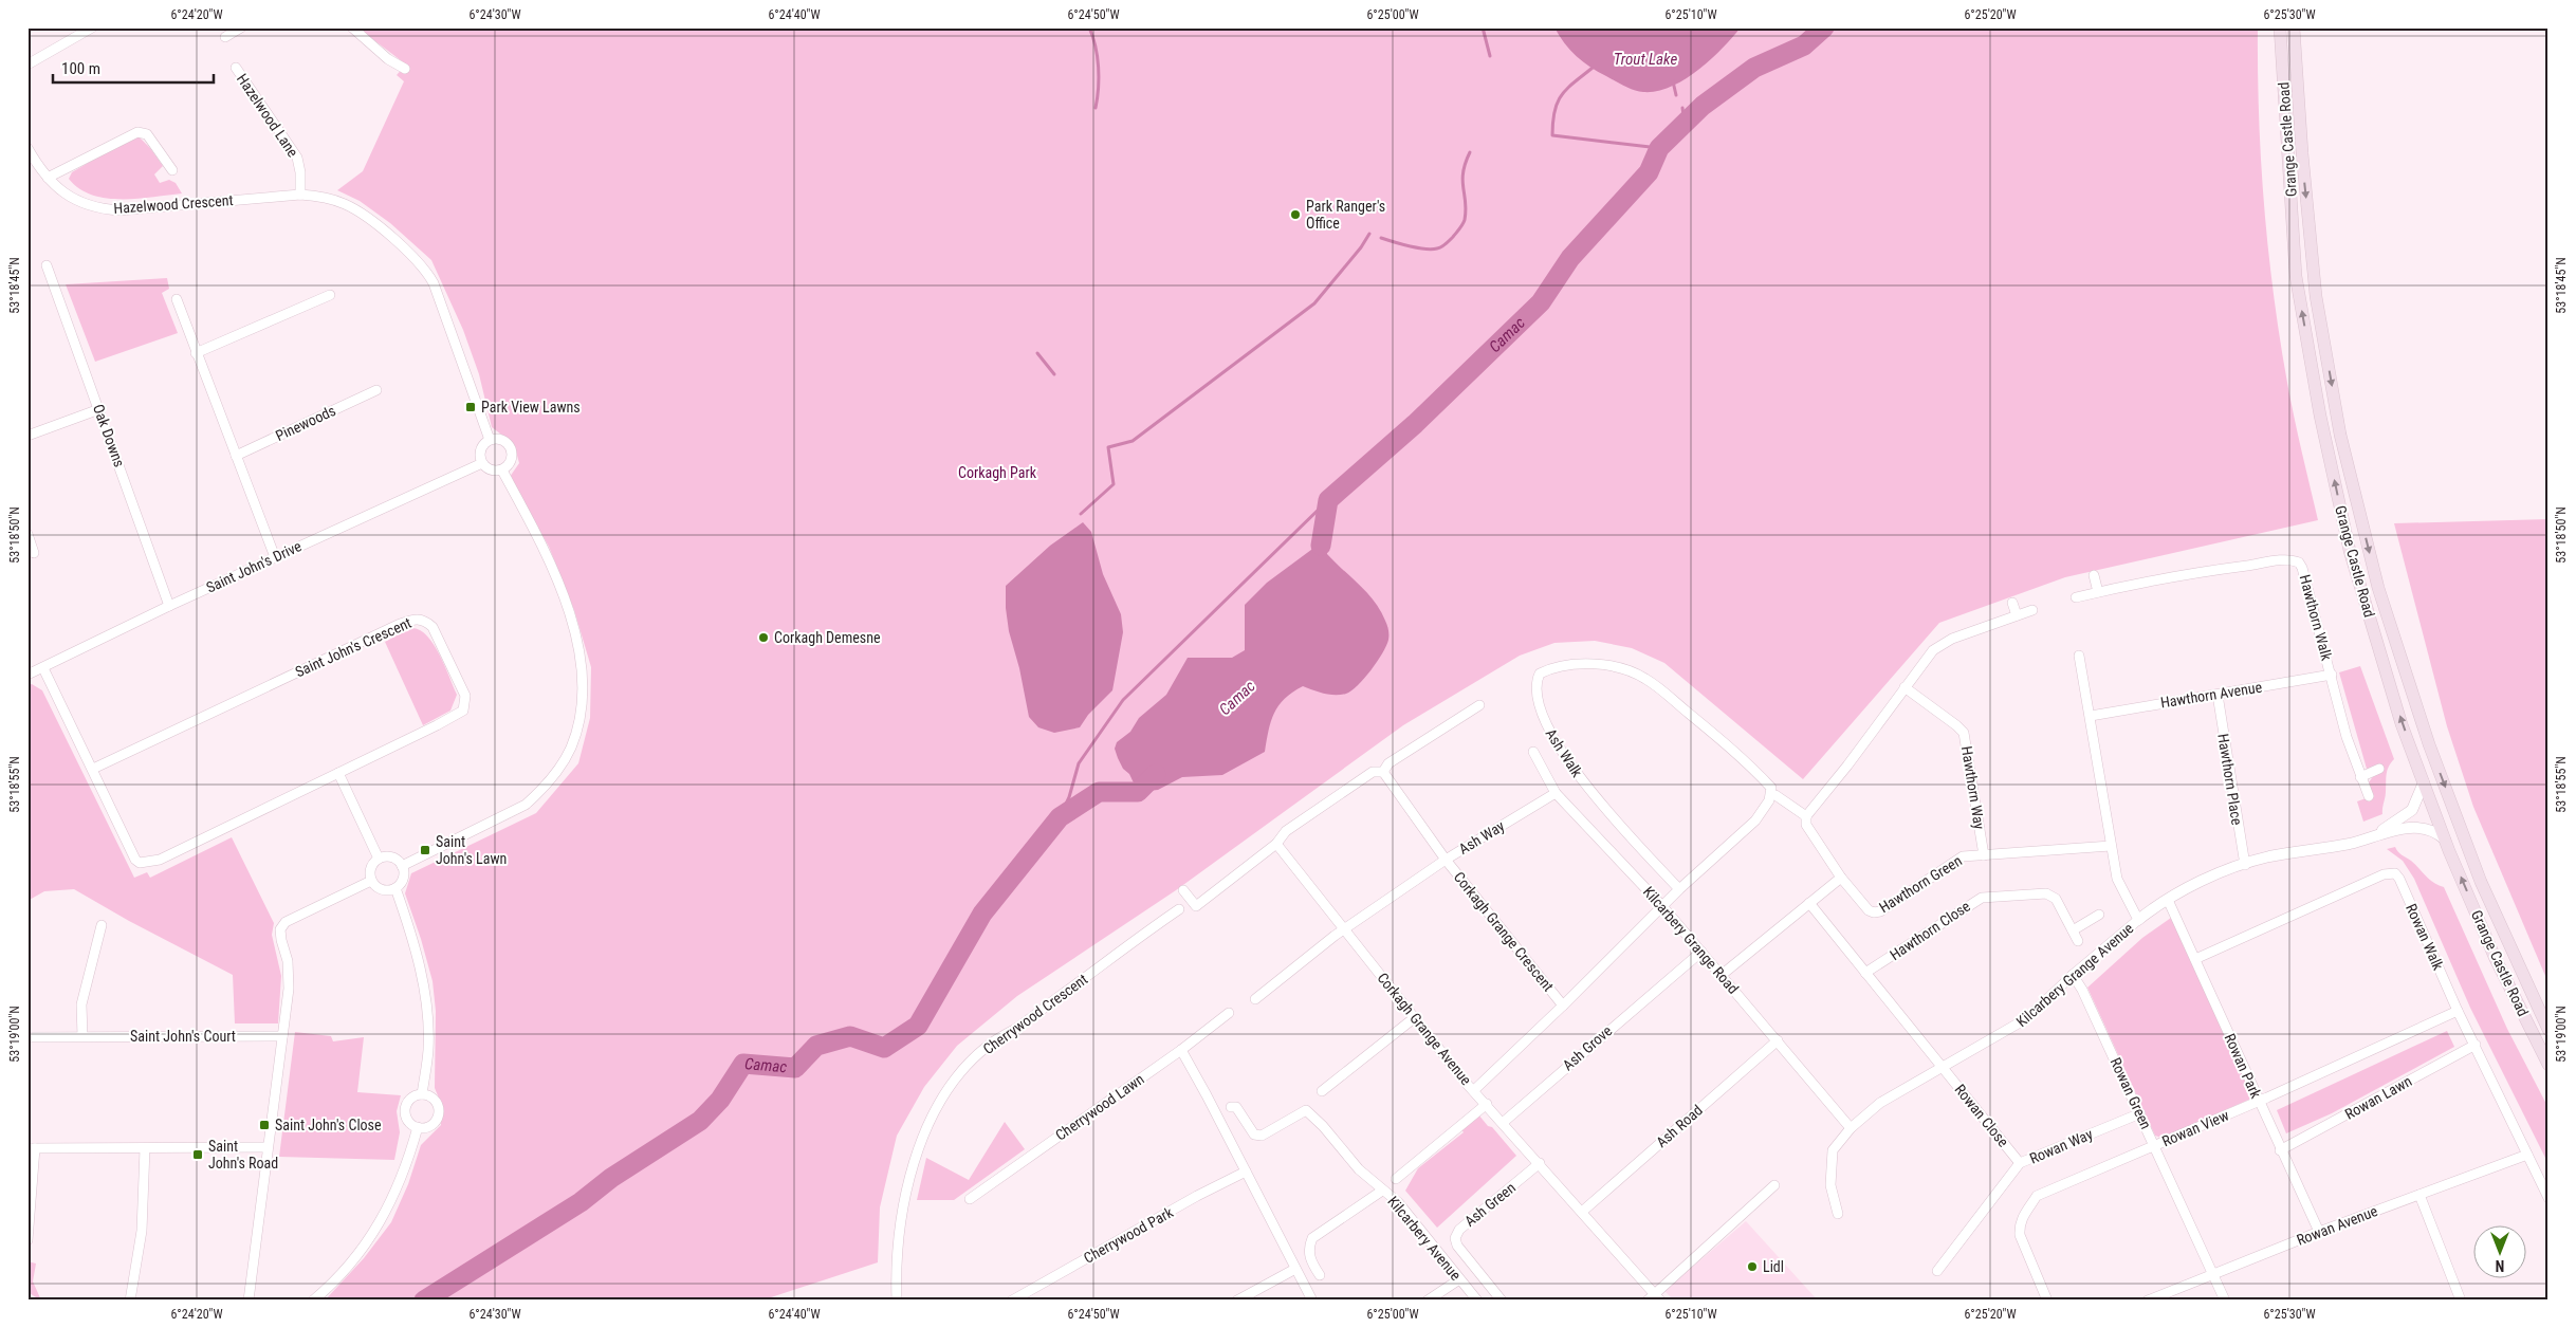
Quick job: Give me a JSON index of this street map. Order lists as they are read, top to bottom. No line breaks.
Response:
{"streets":{"main road":["Grange Castle Road"],"street":["Hazelwood Lane","Hazelwood Crescent","Pinewoods","Oak Downs","Saint John's Drive","Hawthorn Walk","Saint John's Crescent","Hawthorn Avenue","Ash Walk","Hawthorn Place","Hawthorn Way","Ash Way","Hawthorn Green","Hawthorn Close","Corkagh Grange Crescent","Rowan Walk","Kilcarbery Grange Road","Kilcarbery Grange Avenue","Cherrywood Crescent","Corkagh Grange Avenue","Saint John's Court","Ash Grove","Rowan Park","Rowan Green","Rowan Lawn","Cherrywood Lawn","Rowan Close","Ash Road","Rowan View","Rowan Way","Ash Green","Rowan Avenue","Cherrywood Park","Kilcarbery Avenue"]},"crossings":[["Hazelwood Lane","Hazelwood Crescent"],["Grange Castle Road","Kilcarbery Grange Avenue"],["Hazelwood Crescent","Saint John's Drive"],["Oak Downs","Saint John's Drive"],["Saint John's Drive","Saint John's Crescent"],["Hawthorn Walk","Hawthorn Avenue"],["Hawthorn Avenue","Hawthorn Place"],["Hawthorn Place","Kilcarbery Grange Avenue"],["Hawthorn Way","Hawthorn Green"],["Ash Way","Corkagh Grange Crescent"],["Ash Way","Kilcarbery Grange Road"],["Corkagh Grange Crescent","Corkagh Grange Avenue"],["Rowan Walk","Rowan Park"],["Rowan Walk","Rowan Lawn"],["Rowan Walk","Rowan View"],["Rowan Walk","Rowan Avenue"],["Kilcarbery Grange Road","Kilcarbery Grange Avenue"],["Kilcarbery Grange Road","Ash Grove"],["Kilcarbery Grange Road","Ash Road"],["Kilcarbery Grange Avenue","Rowan Park"],["Kilcarbery Grange Avenue","Rowan Green"],["Kilcarbery Grange Avenue","Rowan Close"],["Corkagh Grange Avenue","Ash Grove"],["Corkagh Grange Avenue","Ash Road"],["Corkagh Grange Avenue","Ash Green"],["Rowan Park","Rowan Lawn"],["Rowan Park","Rowan View"],["Rowan Park","Rowan Avenue"],["Rowan Green","Rowan View"],["Rowan Green","Rowan Way"],["Rowan Green","Rowan Avenue"],["Rowan Close","Rowan Way"]],"water":["Trout Lake","Camac"],"parks":["Corkagh Park"],"places":{"other":["Park Ranger's Office","Corkagh Demesne","Lidl"],"transit":["Park View Lawns","Saint John's Lawn","Saint John's Close","Saint John's Road"]},"scale_bar":"100 m","north":"bottom","coordinates":["6°24'20\"W","6°24'30\"W","6°24'40\"W","6°24'50\"W","6°25'00\"W","6°25'10\"W","6°25'20\"W","6°25'30\"W","53°18'45\"N","53°18'50\"N","53°18'55\"N","53°19'00\"N"]}
